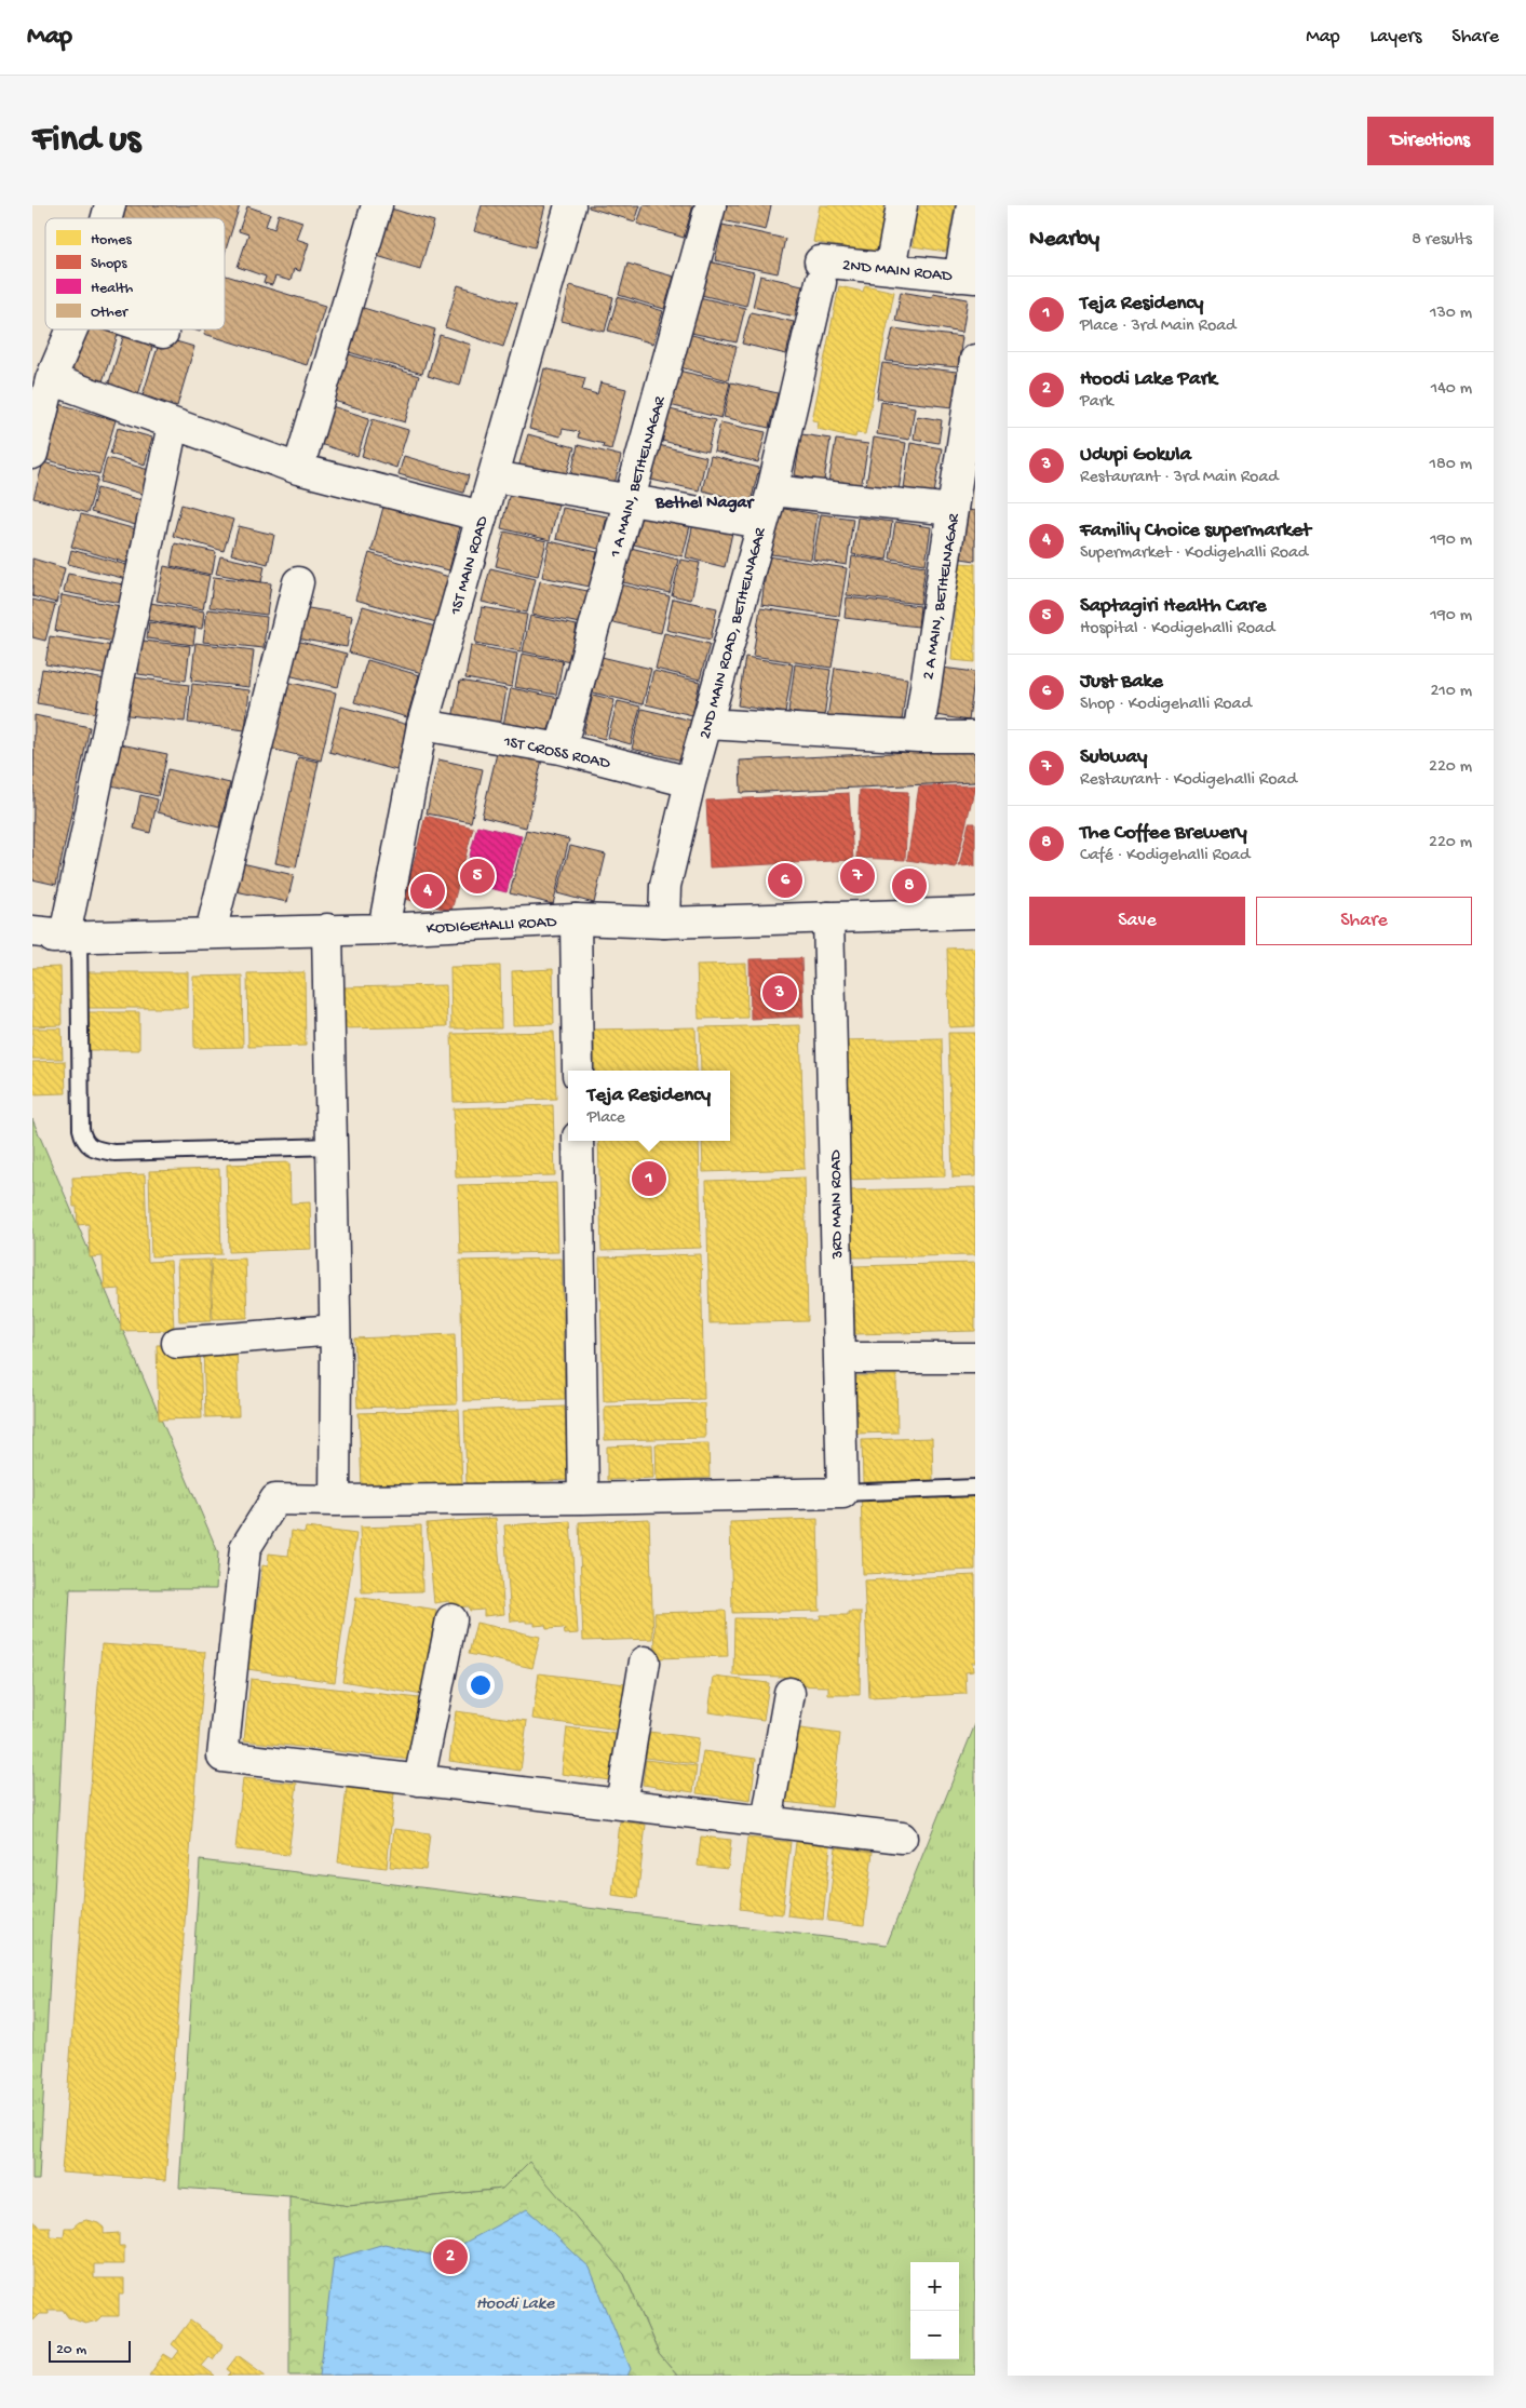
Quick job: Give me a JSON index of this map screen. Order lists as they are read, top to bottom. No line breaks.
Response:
{"streets":{"street":["2ND MAIN ROAD","1 A MAIN, BETHELNAGAR","1ST MAIN ROAD","2 A MAIN, BETHELNAGAR","2ND MAIN ROAD, BETHELNAGAR","1ST CROSS ROAD","KODIGEHALLI ROAD","3RD MAIN ROAD"]},"crossings":[["2ND MAIN ROAD","2ND MAIN ROAD, BETHELNAGAR"],["1 A MAIN, BETHELNAGAR","1ST CROSS ROAD"],["1ST MAIN ROAD","1ST CROSS ROAD"],["1ST MAIN ROAD","KODIGEHALLI ROAD"],["2ND MAIN ROAD, BETHELNAGAR","1ST CROSS ROAD"],["2ND MAIN ROAD, BETHELNAGAR","KODIGEHALLI ROAD"],["KODIGEHALLI ROAD","3RD MAIN ROAD"]],"districts":["Bethel Nagar"],"water":["Hoodi Lake"],"legend":["Homes","Shops","Health","Other"],"scale_bar":"20 m","page":{"header":"Map","nav":["Map","Layers","Share"],"buttons":["Directions",["Save","Share"]],"title":"Find us","heading":["Nearby","8 results"],"list":[{"mark":"1","name":"Teja Residency","note":"Place · 3rd Main Road","value":"130 m"},{"mark":"2","name":"Hoodi Lake Park","note":"Park","value":"140 m"},{"mark":"3","name":"Udupi Gokula","note":"Restaurant · 3rd Main Road","value":"180 m"},{"mark":"4","name":"Familiy Choice supermarket","note":"Supermarket · Kodigehalli Road","value":"190 m"},{"mark":"5","name":"Saptagiri Health Care","note":"Hospital · Kodigehalli Road","value":"190 m"},{"mark":"6","name":"Just Bake","note":"Shop · Kodigehalli Road","value":"210 m"},{"mark":"7","name":"Subway","note":"Restaurant · Kodigehalli Road","value":"220 m"},{"mark":"8","name":"The Coffee Brewery","note":"Café · Kodigehalli Road","value":"220 m"}],"pins":["5","7","6","8","4","3","1","2"],"popup":["Teja Residency","Place"],"map_buttons":["+","−"],"scale":"20 m"}}
